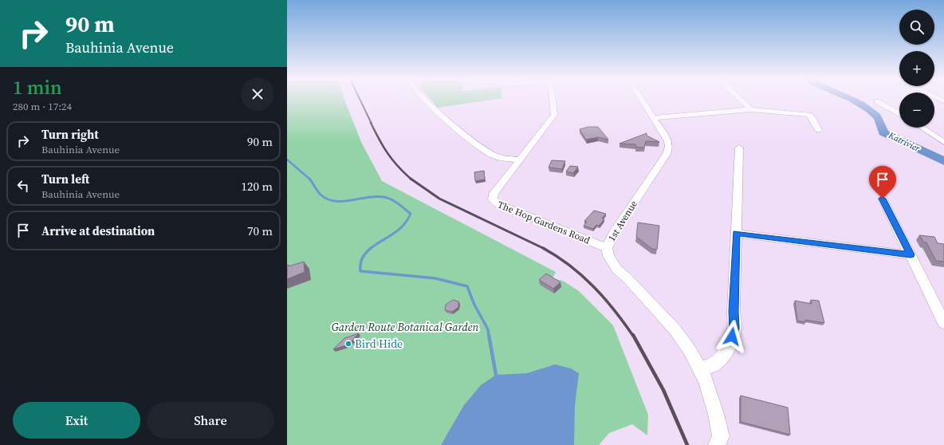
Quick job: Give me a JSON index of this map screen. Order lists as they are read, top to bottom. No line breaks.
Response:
{"streets":{"street":["1st Avenue","The Hop Gardens Road"]},"crossings":[["1st Avenue","The Hop Gardens Road"]],"water":["Katrivier"],"parks":["Garden Route Botanical Garden"],"places":["Bird Hide"],"page":{"turn":["90 m","Bauhinia Avenue"],"map_buttons":["+","−"],"heading":["1 min","280 m · 17:24"],"list":[{"name":"Turn right","note":"Bauhinia Avenue","value":"90 m"},{"name":"Turn left","note":"Bauhinia Avenue","value":"120 m"},{"name":"Arrive at destination","value":"70 m"}],"buttons":["Exit","Share"]}}
